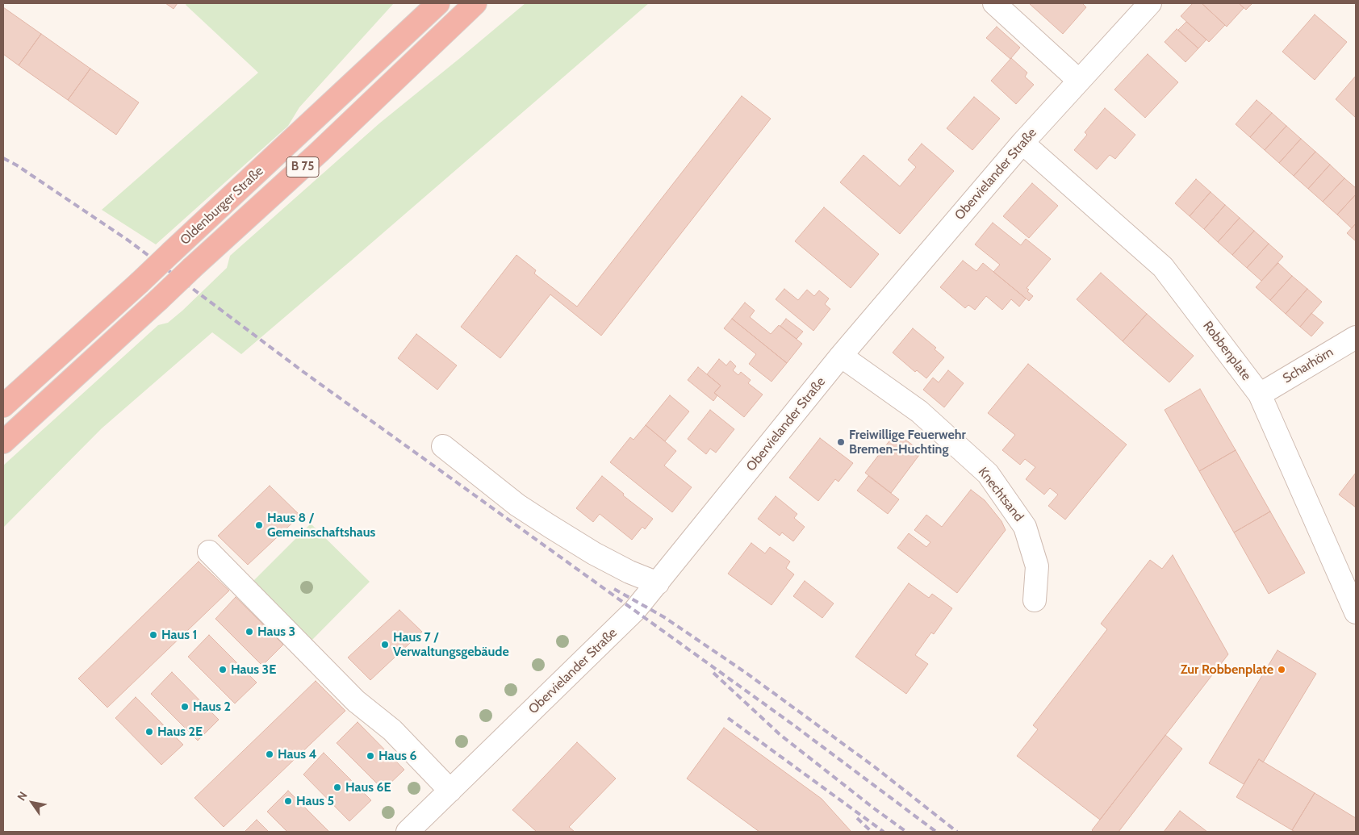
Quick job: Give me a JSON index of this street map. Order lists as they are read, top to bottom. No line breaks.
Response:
{"streets":{"highway":["B 75","Oldenburger Straße"],"street":["Obervielander Straße","Robbenplate","Scharhörn","Knechtsand"]},"crossings":[["Obervielander Straße","Robbenplate"],["Obervielander Straße","Knechtsand"],["Robbenplate","Scharhörn"]],"places":["Freiwillige Feuerwehr Bremen-Huchting","Haus 8 / Gemeinschaftshaus","Haus 3","Haus 1","Haus 7 / Verwaltungsgebäude","Haus 3E","Zur Robbenplate","Haus 2","Haus 2E","Haus 4","Haus 6","Haus 6E","Haus 5"],"north":"top left"}
